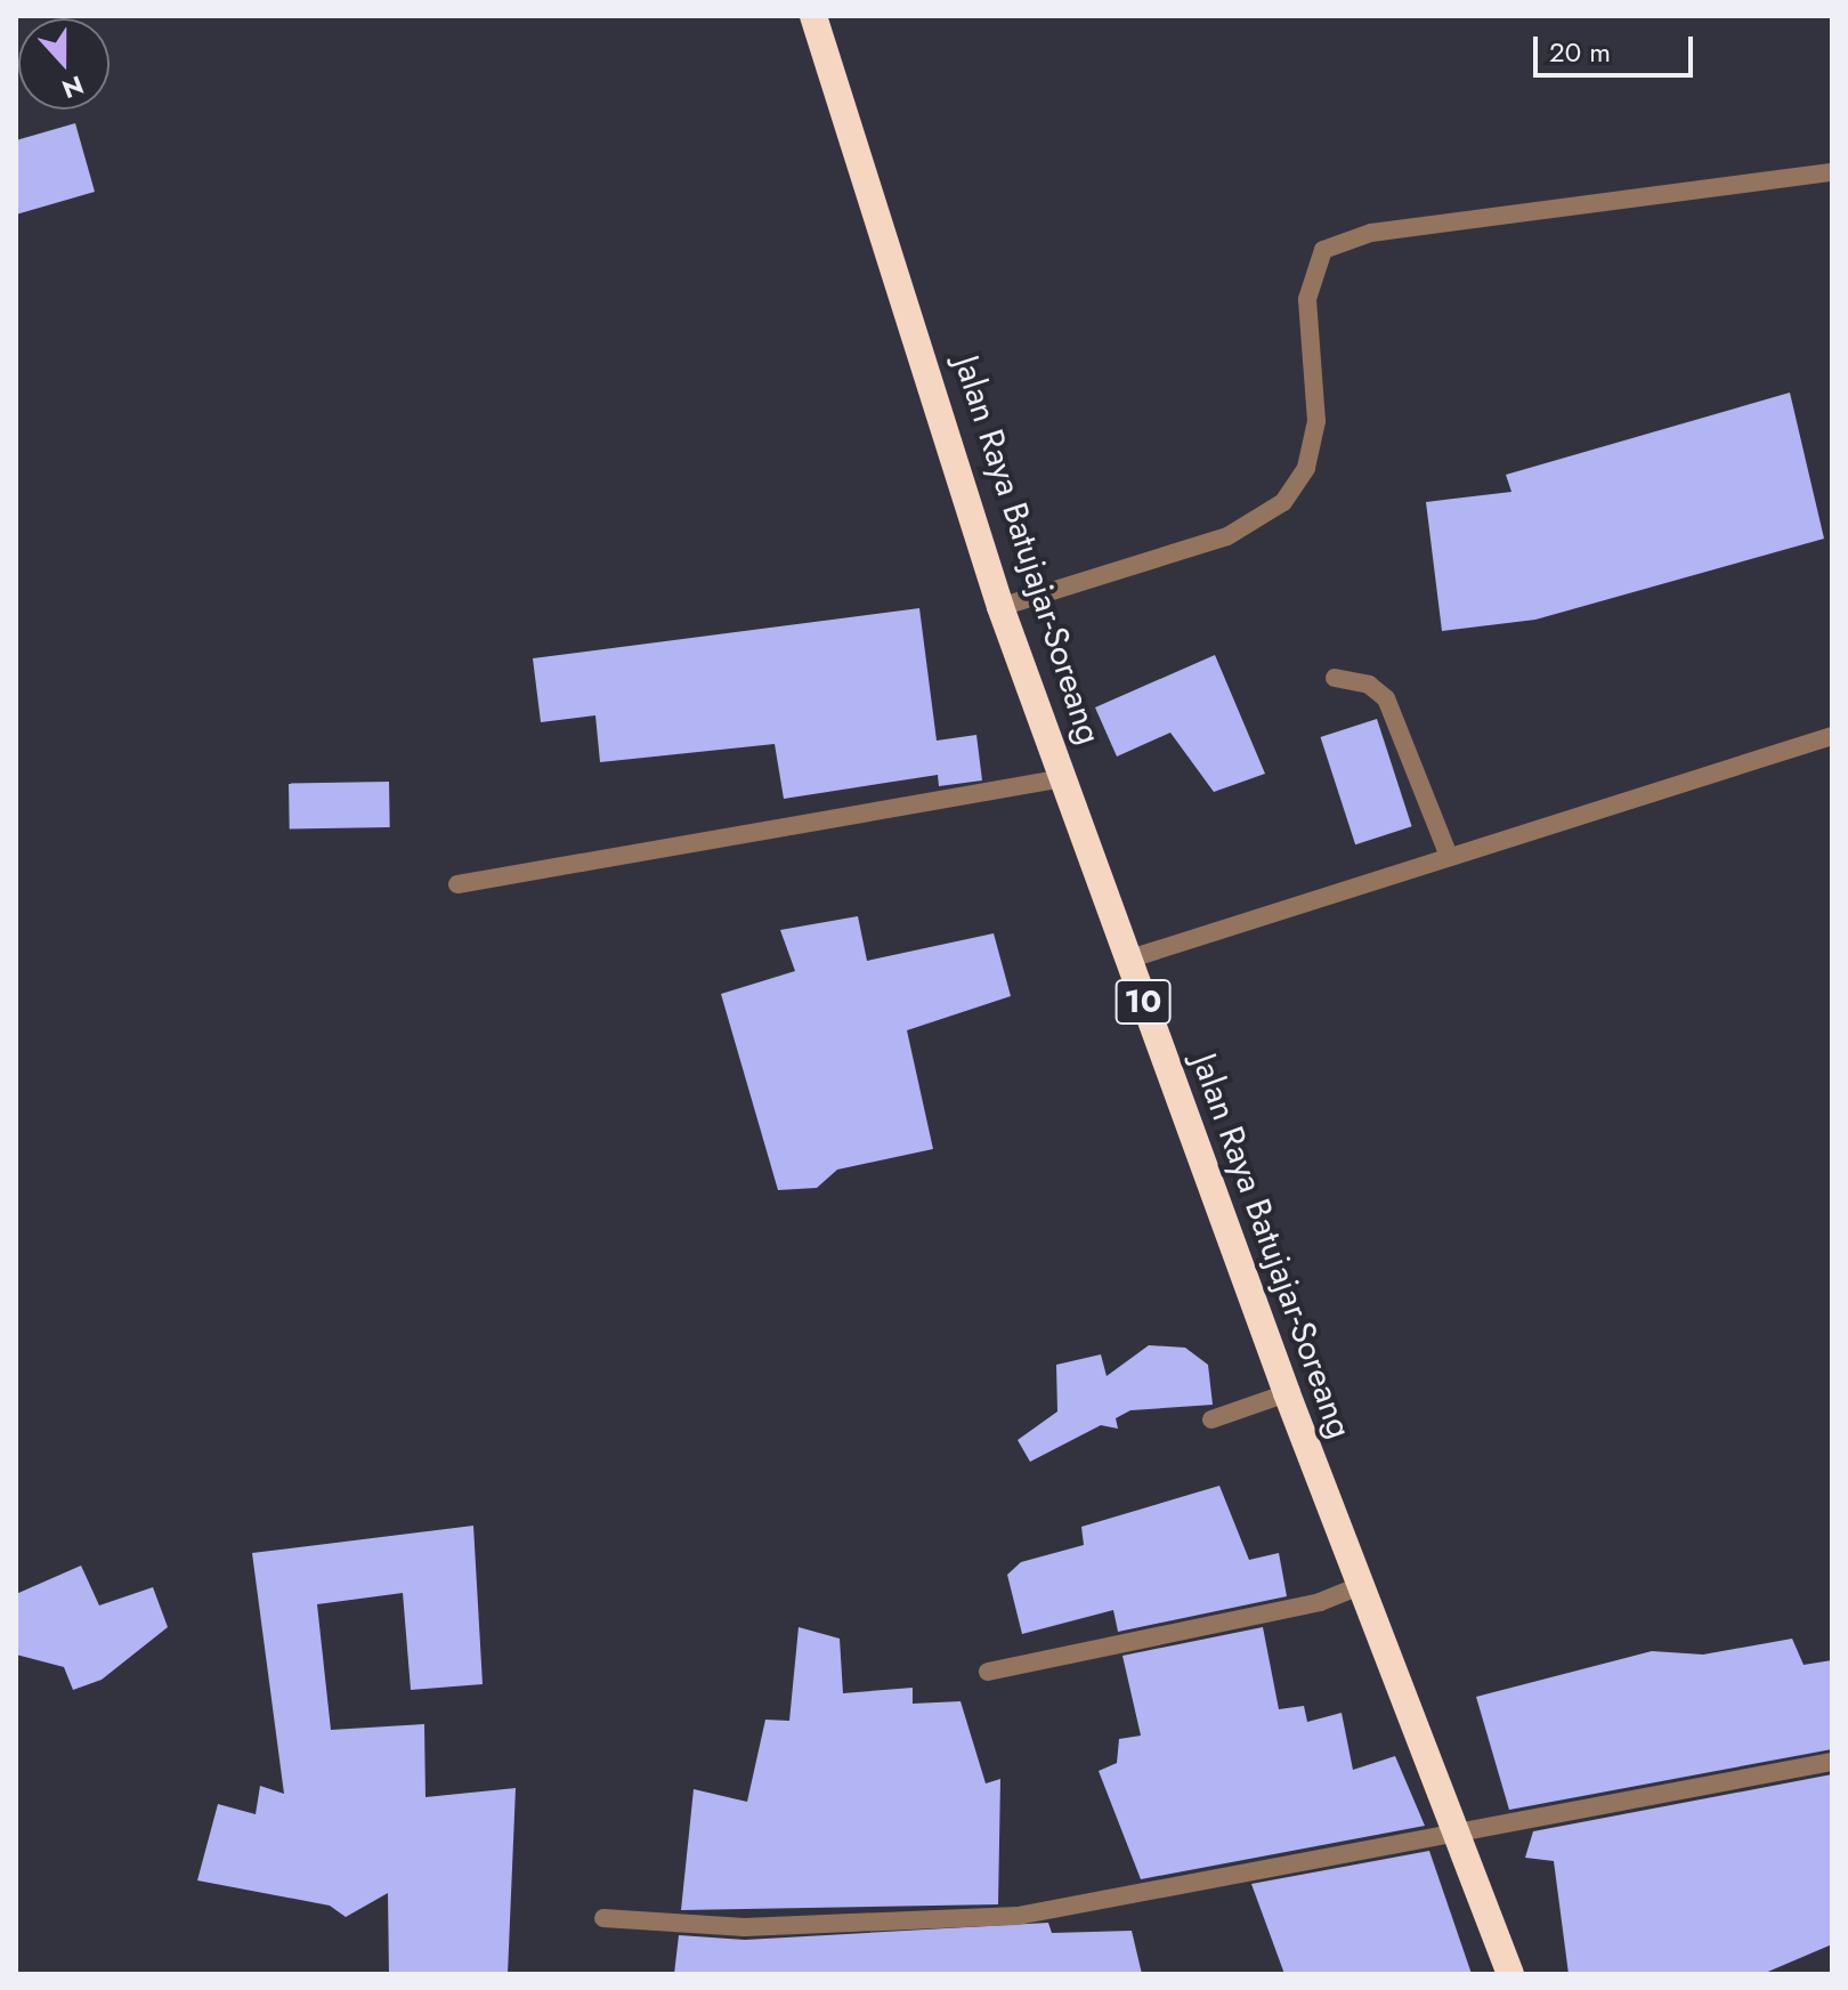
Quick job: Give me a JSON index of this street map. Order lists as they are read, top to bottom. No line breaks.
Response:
{"streets":{"highway":["Jalan Raya Batujajar-Soreang","10"]},"scale_bar":"20 m","north":"bottom"}
